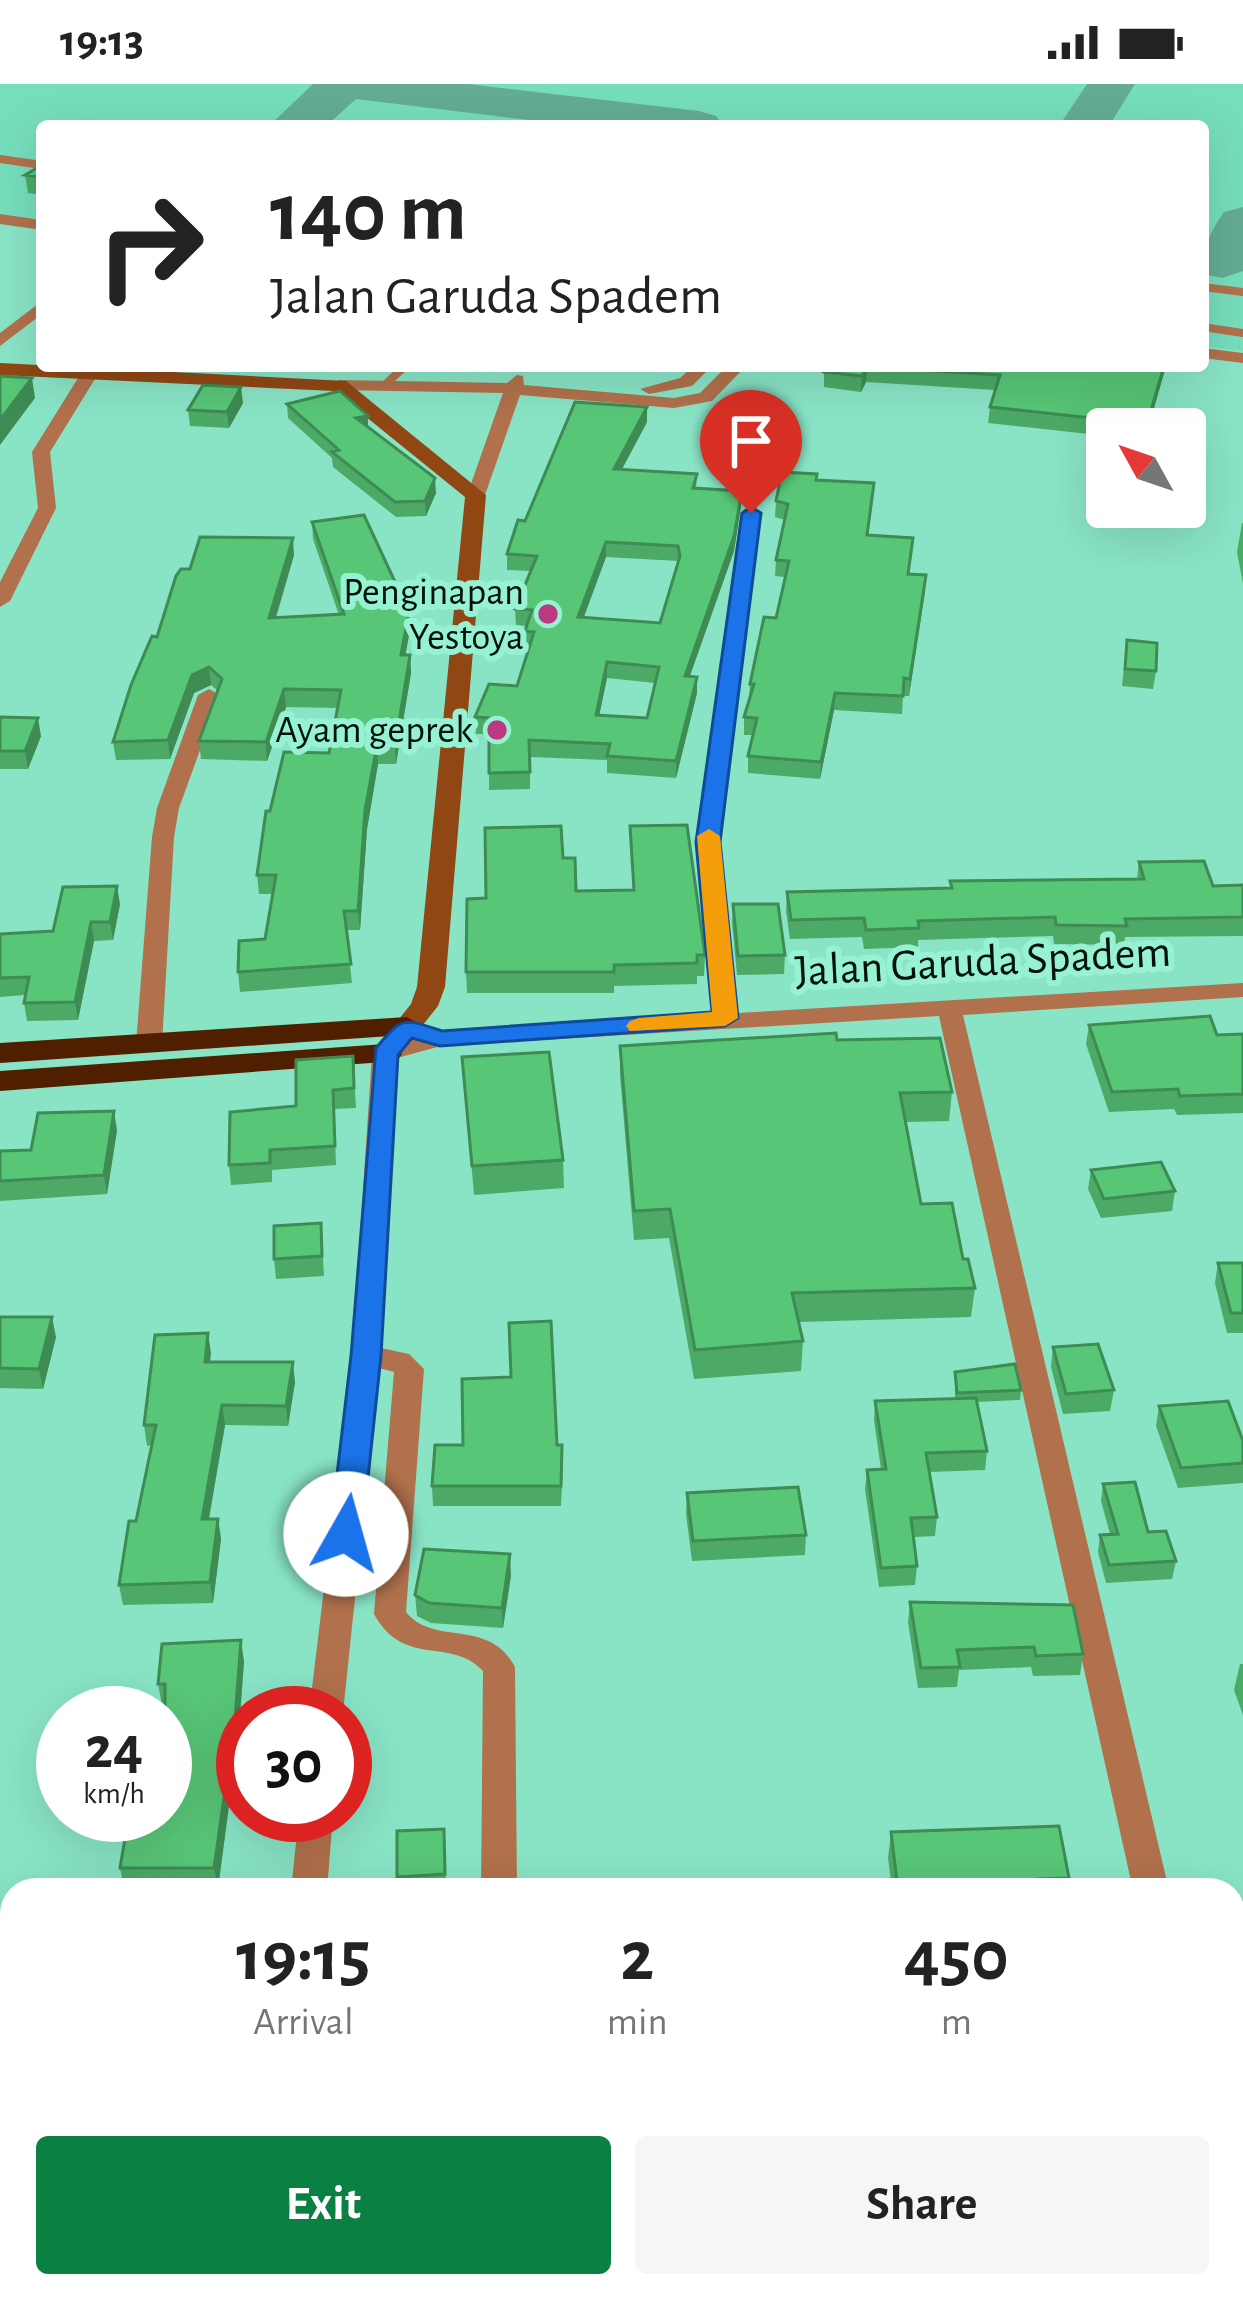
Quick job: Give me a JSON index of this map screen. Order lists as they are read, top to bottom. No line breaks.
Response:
{"streets":{"street":["Jalan Garuda Spadem"]},"places":["Penginapan Yestoya","Ayam geprek"],"north":"top left","page":{"status":"19:13","turn":["140 m","Jalan Garuda Spadem"],"speed":"24 km/h","limit":"30","eta":["19:15","Arrival","2","min","450","m"],"buttons":["Exit","Share"]}}
